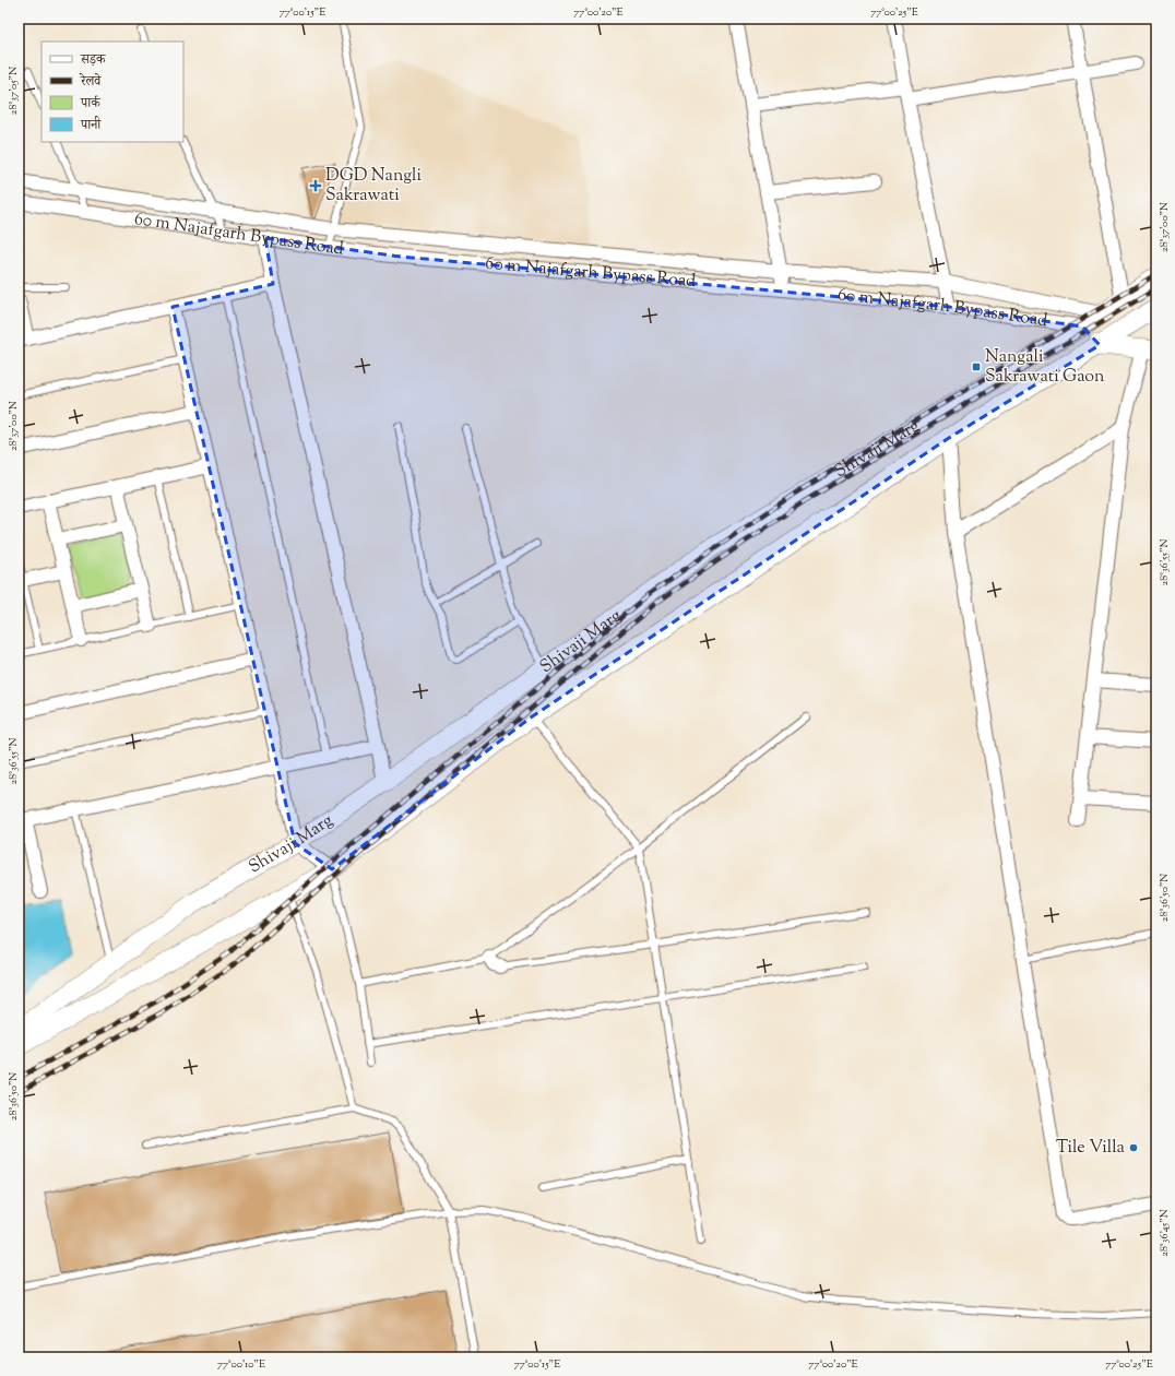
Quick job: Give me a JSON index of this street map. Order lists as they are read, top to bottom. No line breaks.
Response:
{"streets":{"main road":["Shivaji Marg"],"street":["60 m Najafgarh Bypass Road"]},"crossings":[["60 m Najafgarh Bypass Road","Shivaji Marg"]],"places":{"health":["DGD Nangli Sakrawati"],"transit":["Nangali Sakrawati Gaon"],"other":["Tile Villa"]},"legend":["सड़क","रेलवे","पार्क","पानी"],"coordinates":["77°00'15\"E","77°00'20\"E","77°00'25\"E","28°37'05\"N","28°37'00\"N","28°36'55\"N","28°36'50\"N","28°36'45\"N","77°00'10\"E"]}
